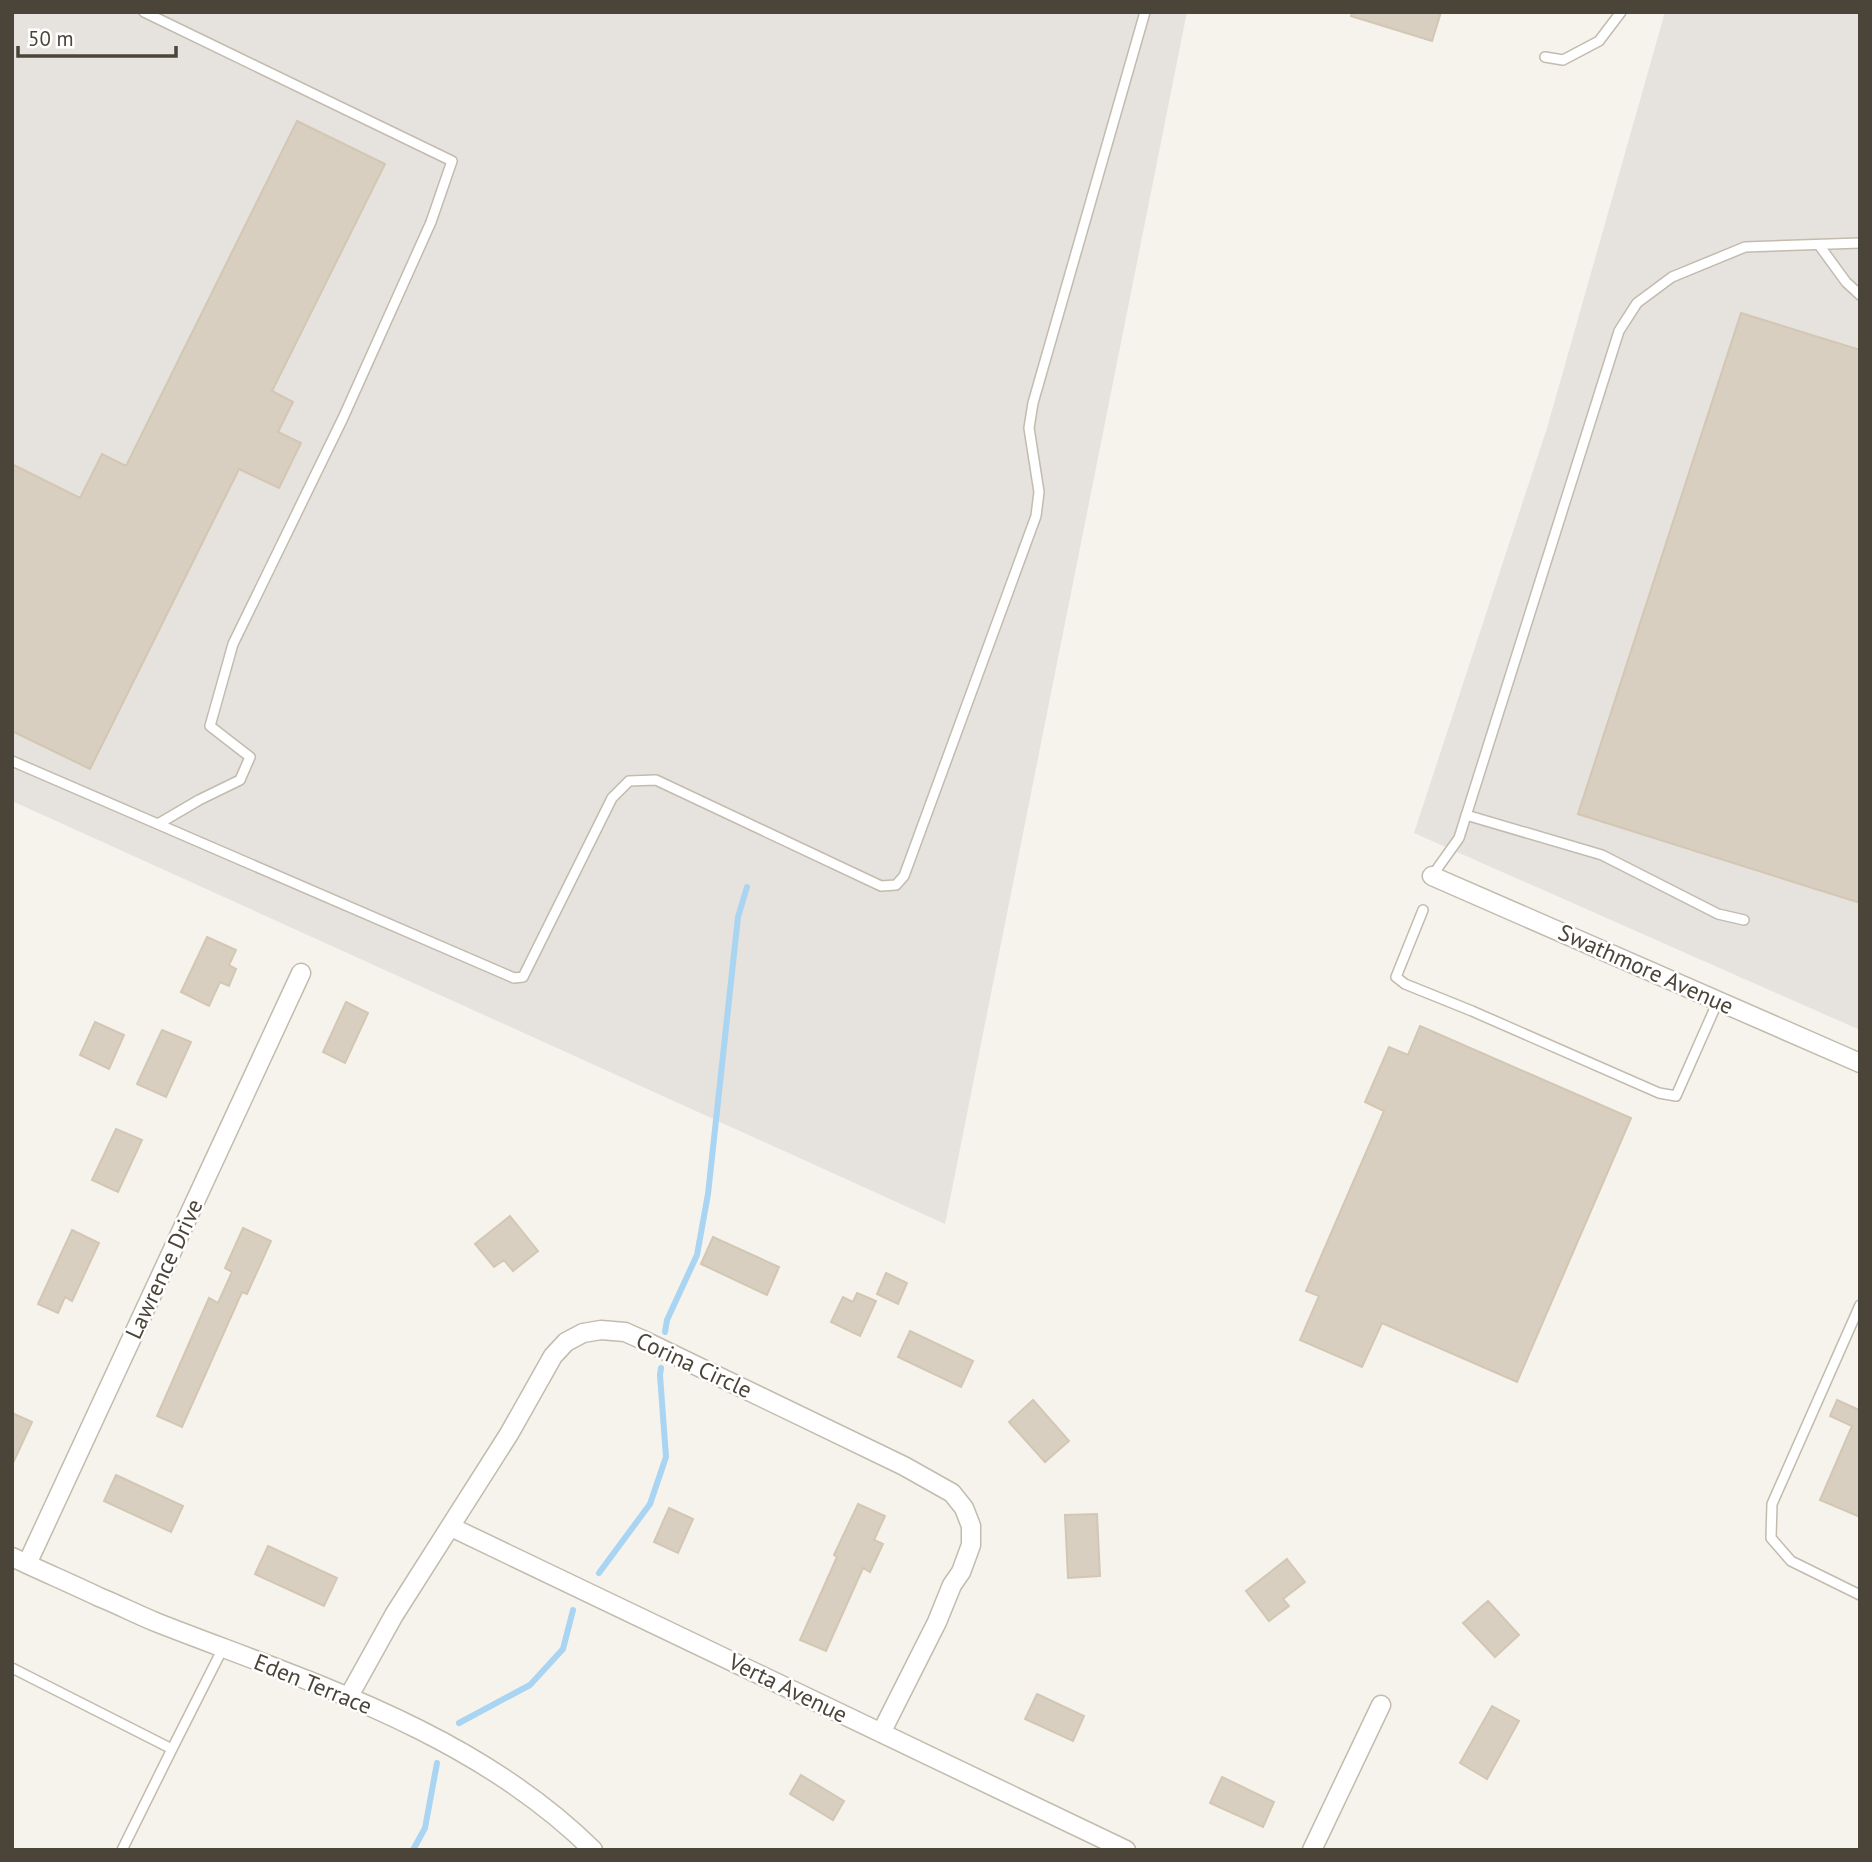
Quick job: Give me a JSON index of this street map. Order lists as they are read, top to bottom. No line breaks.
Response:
{"streets":{"street":["Swathmore Avenue","Lawrence Drive","Corina Circle","Eden Terrace","Verta Avenue"]},"crossings":[["Lawrence Drive","Eden Terrace"],["Corina Circle","Eden Terrace"],["Corina Circle","Verta Avenue"]],"scale_bar":"50 m"}
